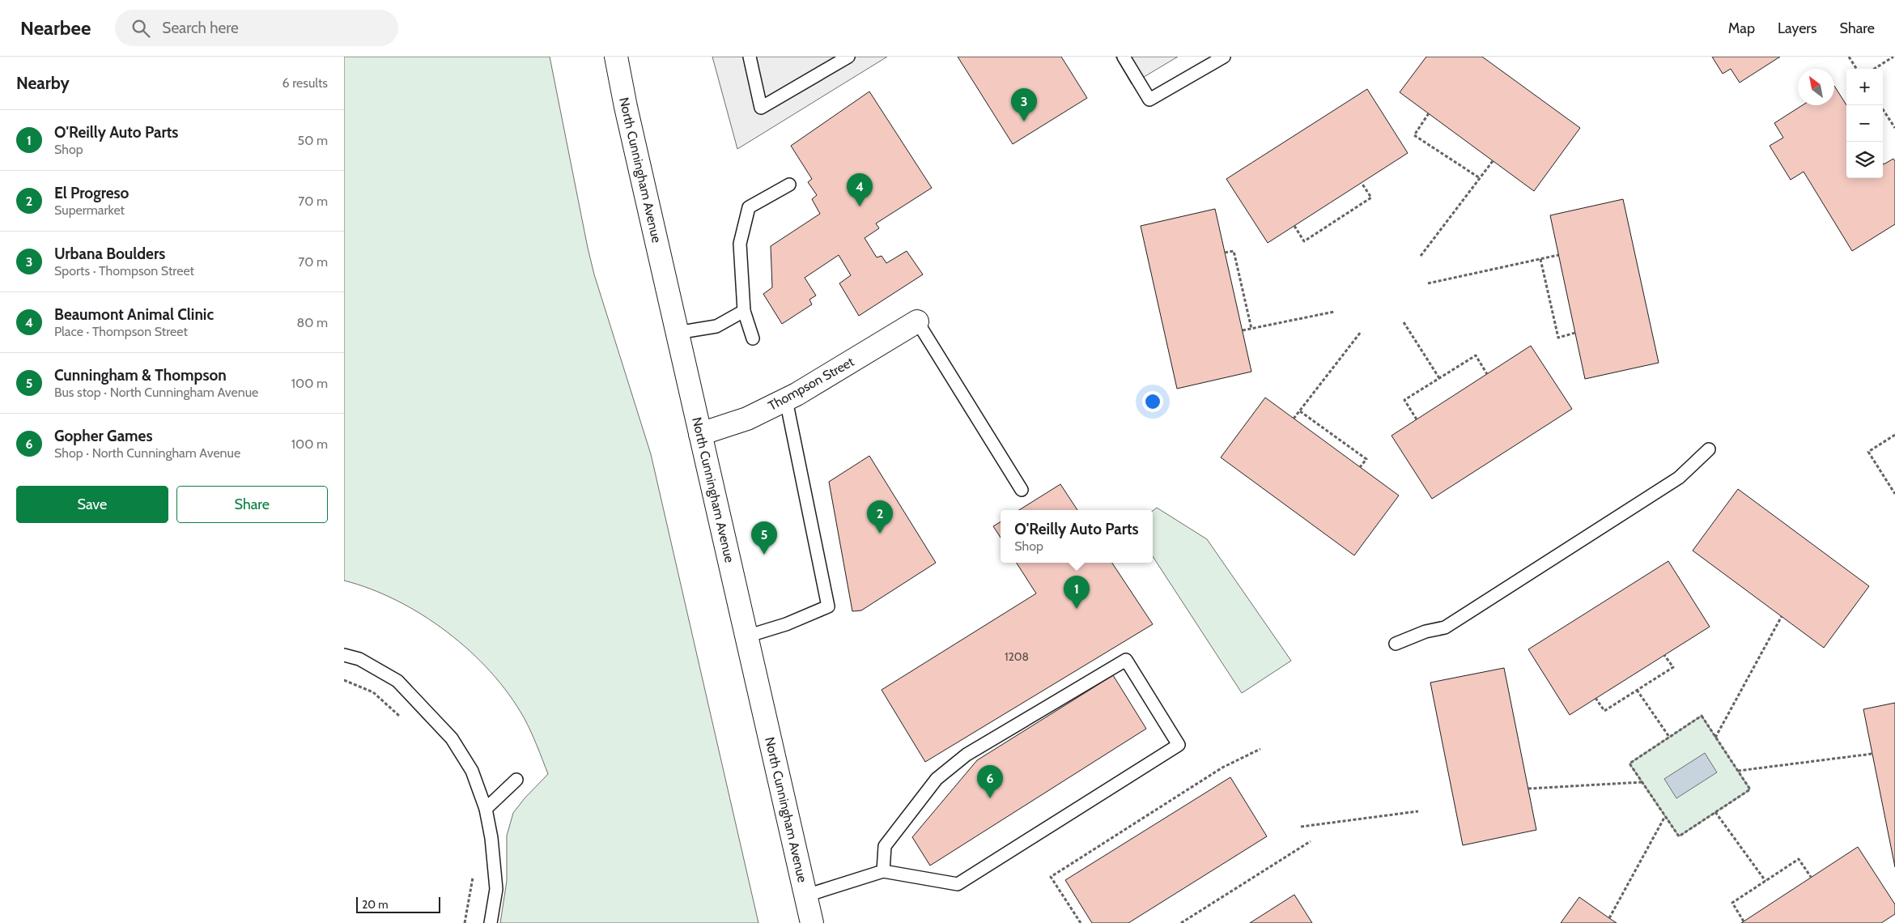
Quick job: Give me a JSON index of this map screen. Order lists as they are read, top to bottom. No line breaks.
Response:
{"streets":{"main road":["North Cunningham Avenue","Thompson Street"]},"crossings":[["North Cunningham Avenue","Thompson Street"]],"house_numbers":["1208"],"scale_bar":"20 m","north":"top left","page":{"header":"Nearbee","search":"Search here","nav":["Map","Layers","Share"],"heading":["Nearby","6 results"],"map_buttons":["+","−"],"pins":["3","4","2","5","1","6"],"list":[{"mark":"1","name":"O'Reilly Auto Parts","note":"Shop","value":"50 m"},{"mark":"2","name":"El Progreso","note":"Supermarket","value":"70 m"},{"mark":"3","name":"Urbana Boulders","note":"Sports · Thompson Street","value":"70 m"},{"mark":"4","name":"Beaumont Animal Clinic","note":"Place · Thompson Street","value":"80 m"},{"mark":"5","name":"Cunningham & Thompson","note":"Bus stop · North Cunningham Avenue","value":"100 m"},{"mark":"6","name":"Gopher Games","note":"Shop · North Cunningham Avenue","value":"100 m"}],"buttons":["Save","Share"],"popup":["O'Reilly Auto Parts","Shop"],"scale":"20 m"}}
